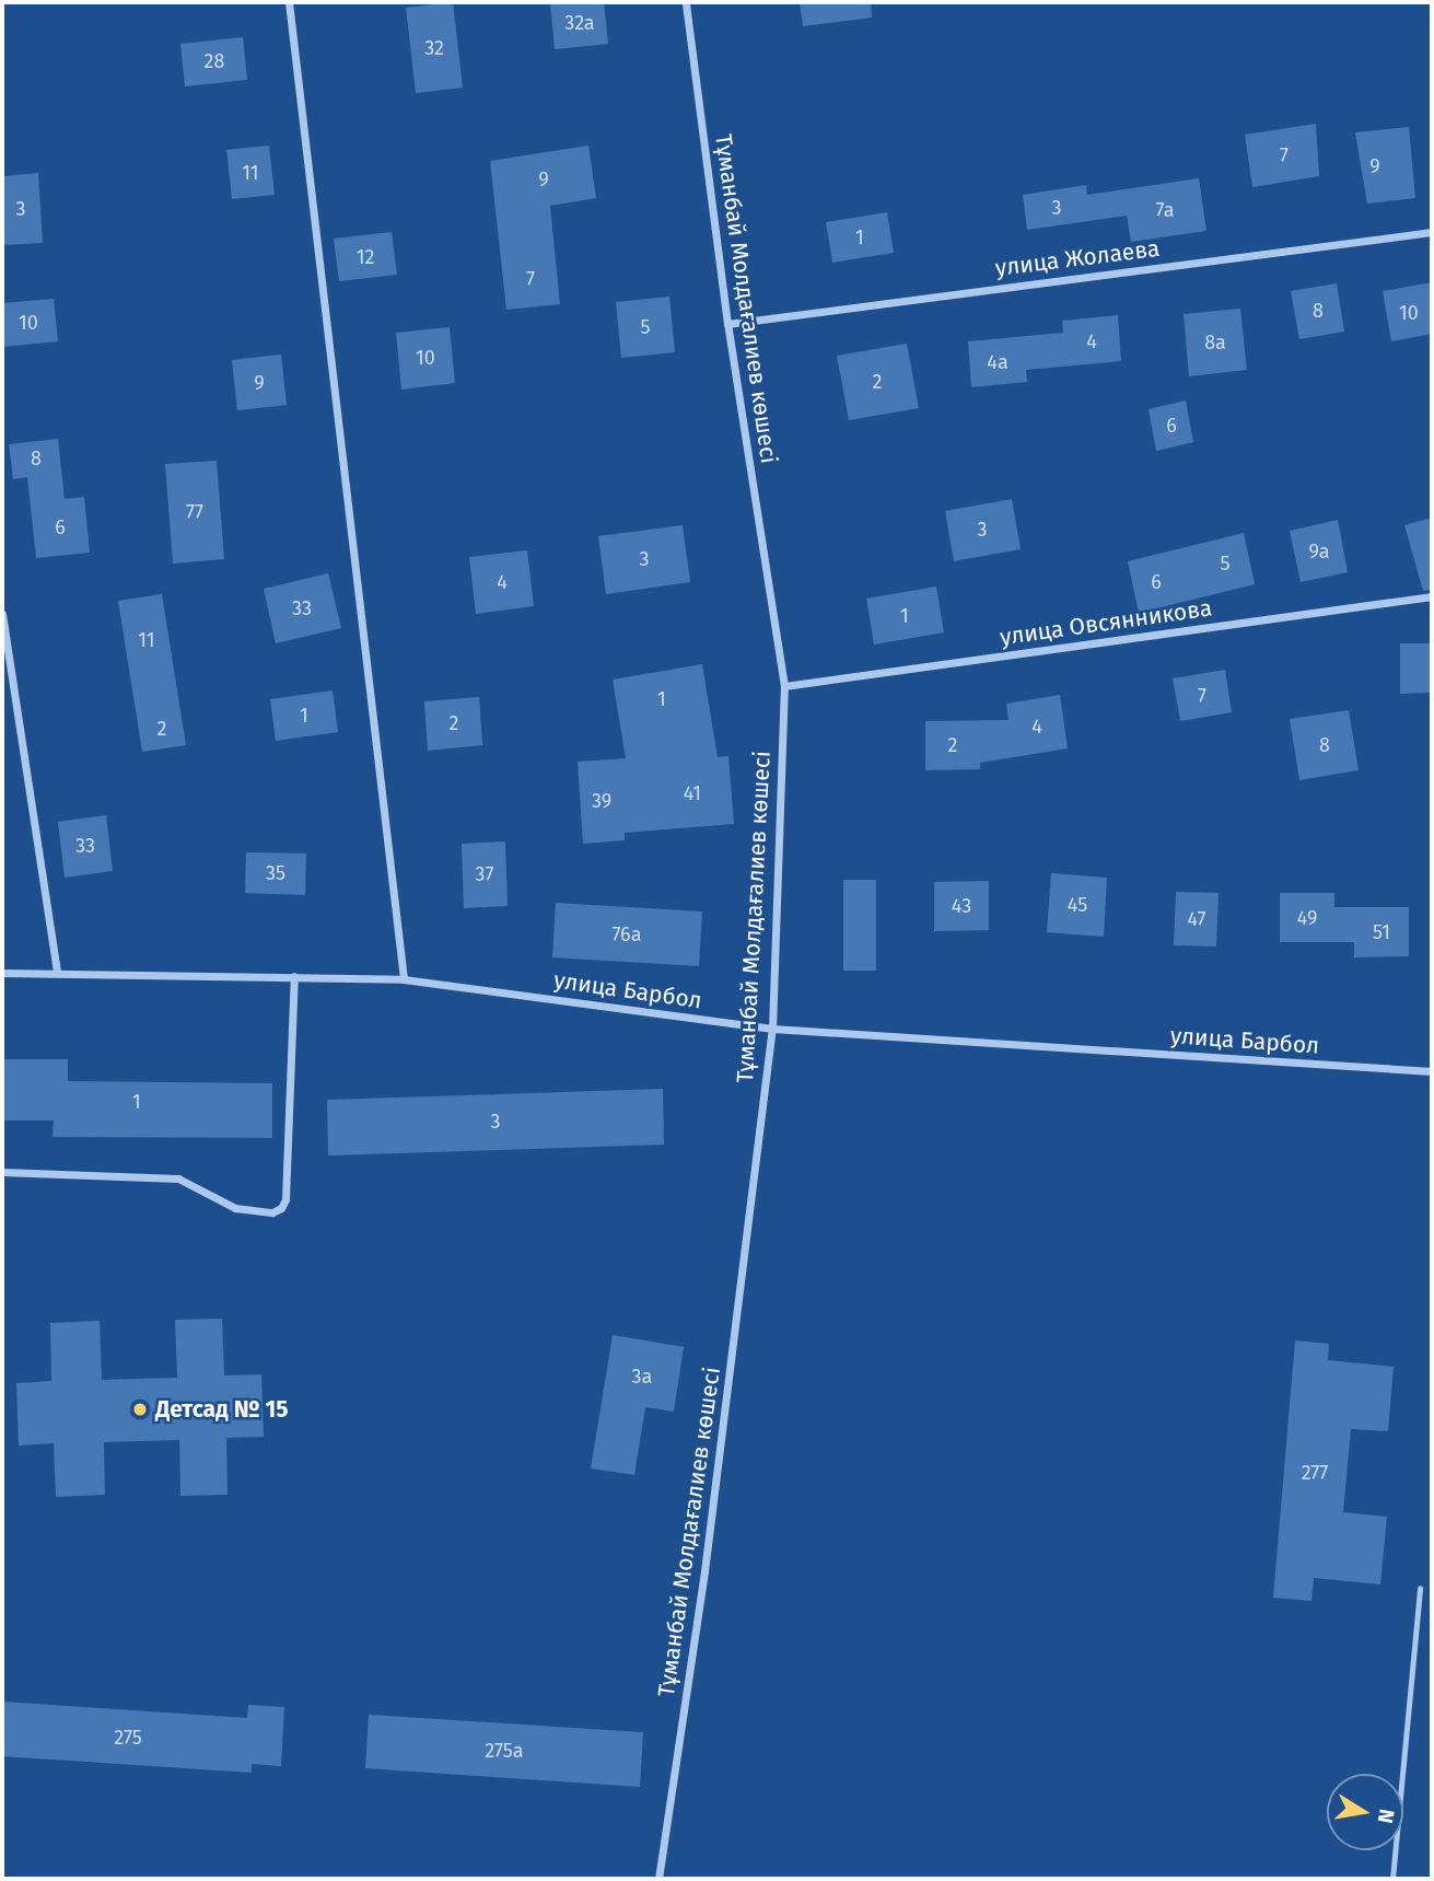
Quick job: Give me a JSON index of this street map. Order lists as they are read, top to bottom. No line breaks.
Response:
{"streets":{"street":["улица Жолаева","Тұманбай Молдағалиев көшесі","улица Овсянникова","улица Барбол"]},"crossings":[["улица Жолаева","Тұманбай Молдағалиев көшесі"],["Тұманбай Молдағалиев көшесі","улица Овсянникова"],["Тұманбай Молдағалиев көшесі","улица Барбол"]],"places":["Детсад № 15"],"house_numbers":["32а","32","28","7","9","11","9","3","3","7а","1","12","7","8","10","10","5","4","8а","10","4а","2","9","6","8","77","6","3","9а","3","5","4","6","33","1","11","7","1","1","2","4","2","2","8","41","39","33","35","37","45","43","49","47","51","76а","1","3","3а","277","275","275а"],"north":"right"}
